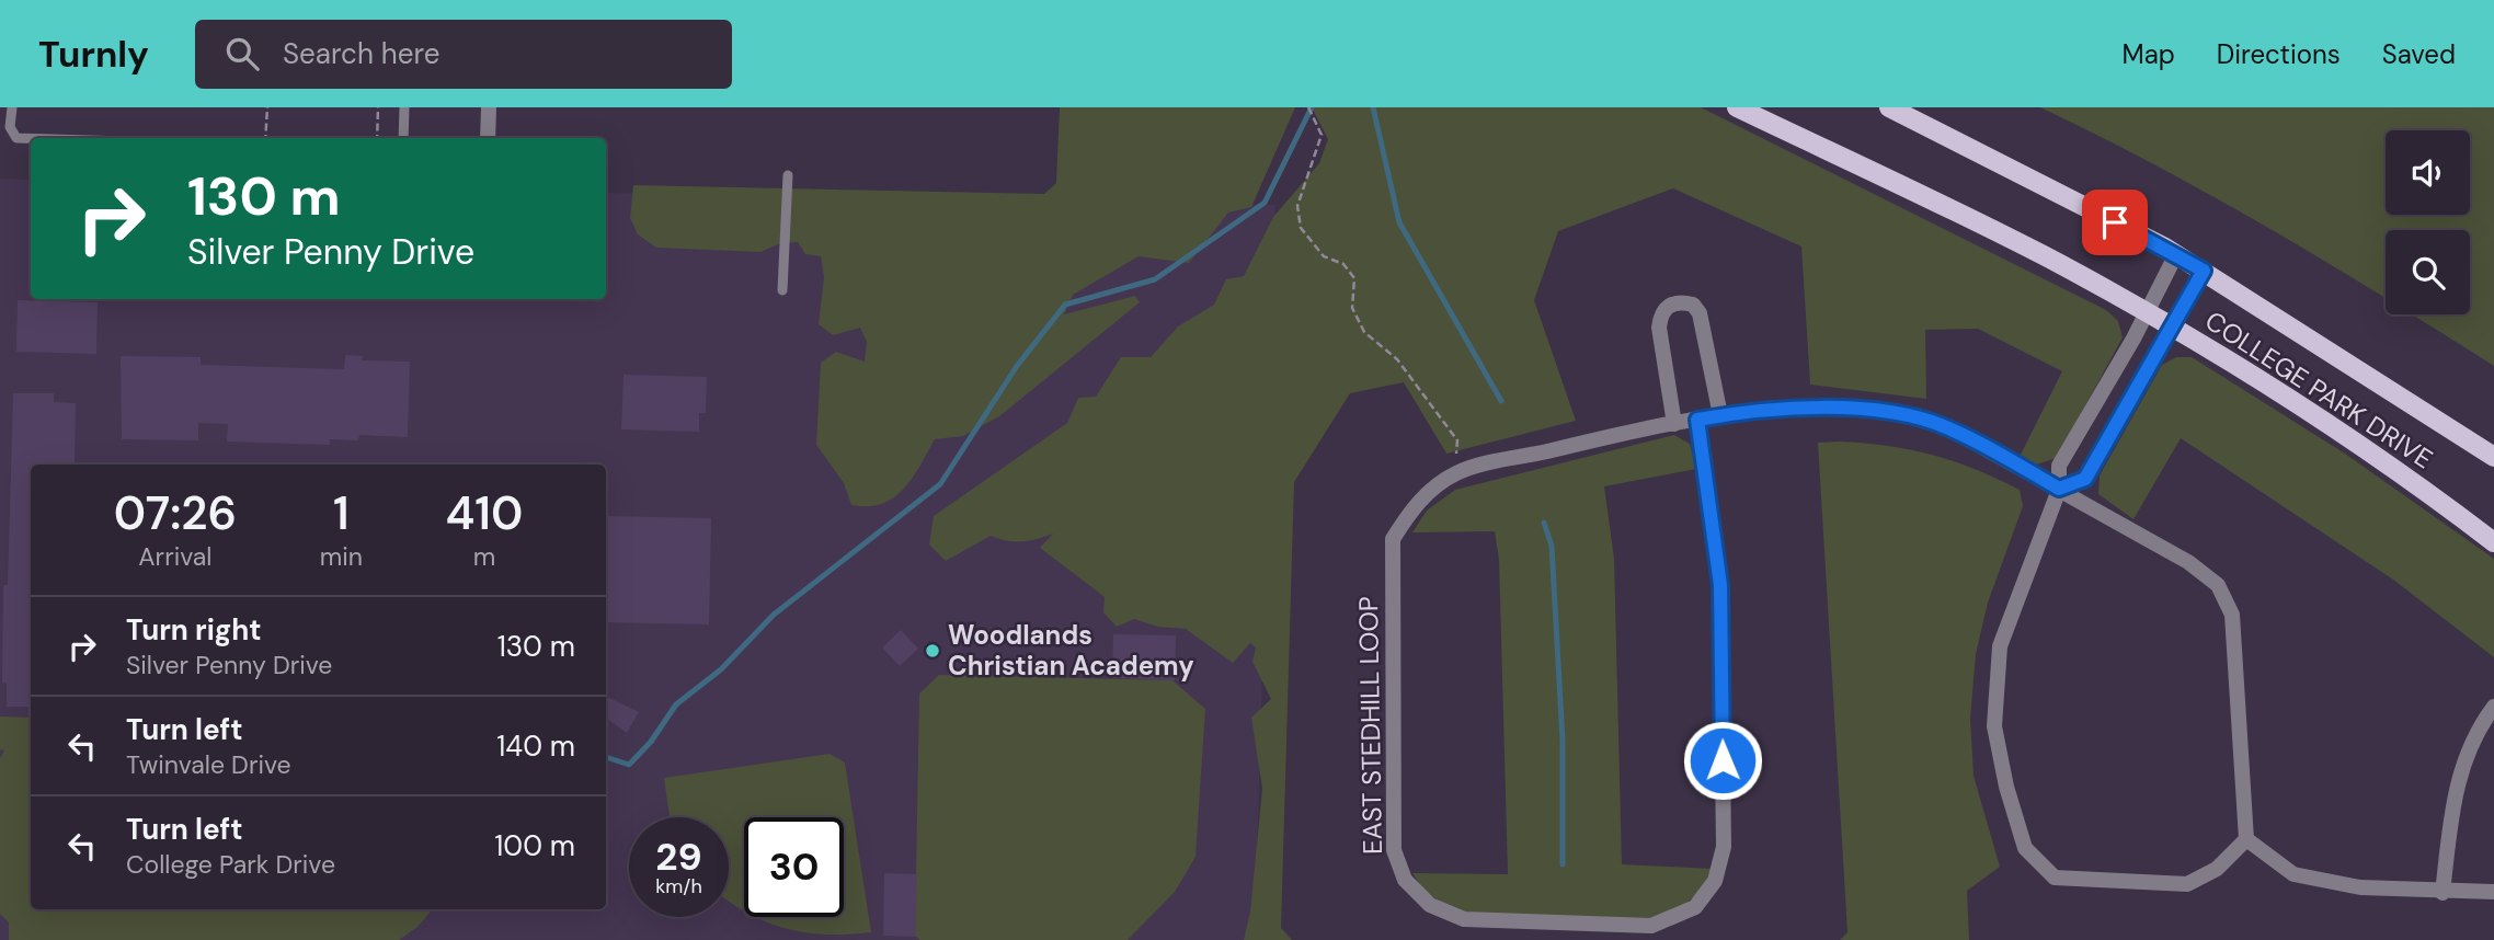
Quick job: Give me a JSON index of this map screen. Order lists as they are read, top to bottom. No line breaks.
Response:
{"streets":{"main road":["COLLEGE PARK DRIVE"],"street":["EAST STEDHILL LOOP"]},"places":["Woodlands Christian Academy"],"page":{"header":"Turnly","search":"Search here","nav":["Map","Directions","Saved"],"turn":["130 m","Silver Penny Drive"],"eta":["07:26","Arrival","1","min","410","m"],"list":[{"name":"Turn right","note":"Silver Penny Drive","value":"130 m"},{"name":"Turn left","note":"Twinvale Drive","value":"140 m"},{"name":"Turn left","note":"College Park Drive","value":"100 m"}],"speed":"29 km/h","limit":"30"}}
